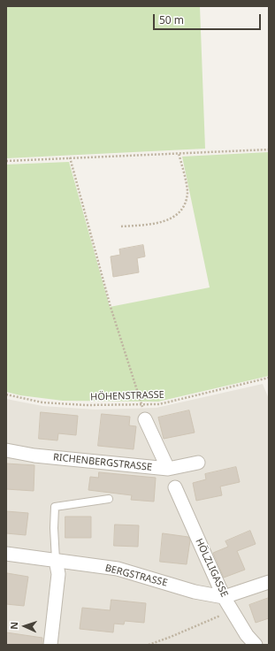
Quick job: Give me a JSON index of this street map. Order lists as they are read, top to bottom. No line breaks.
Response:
{"streets":{"street":["RICHENBERGSTRASSE","HÖLZLIGASSE","BERGSTRASSE"],"path":["HÖHENSTRASSE"]},"crossings":[["HÖLZLIGASSE","BERGSTRASSE"]],"scale_bar":"50 m","north":"left"}
